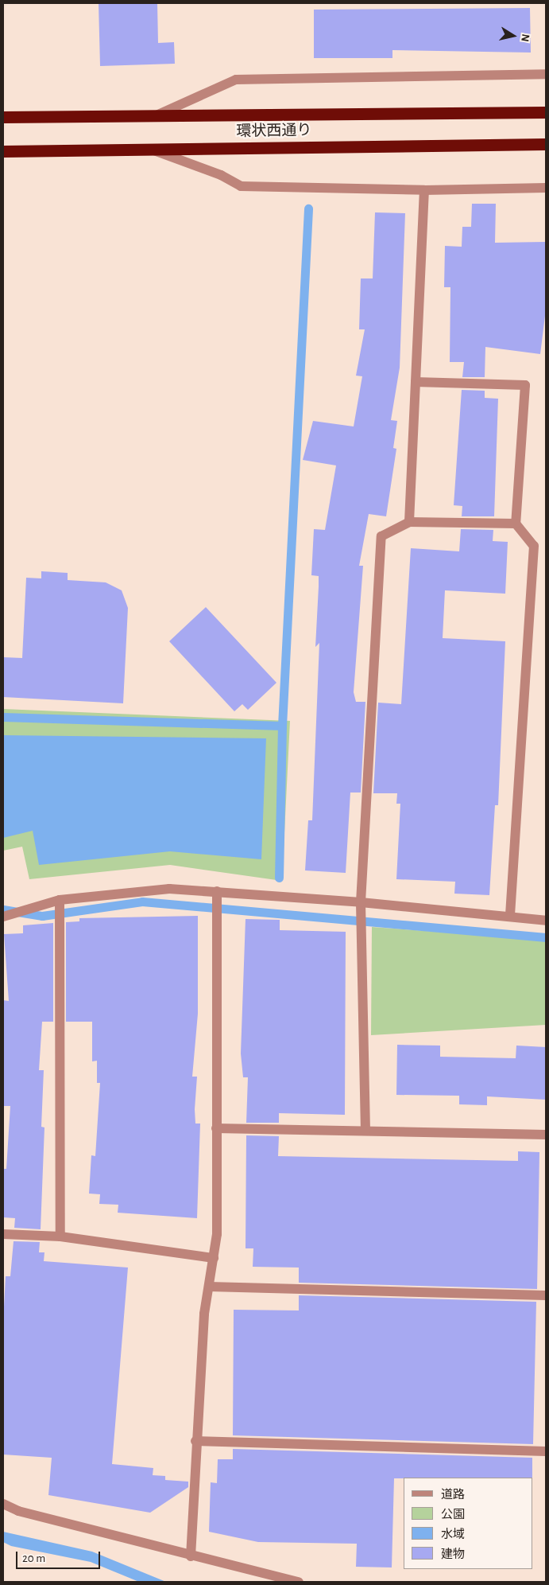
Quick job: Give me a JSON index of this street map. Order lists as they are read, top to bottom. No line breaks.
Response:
{"streets":{"highway":["環状西通り"]},"legend":["道路","公園","水域","建物"],"scale_bar":"20 m","north":"right"}
